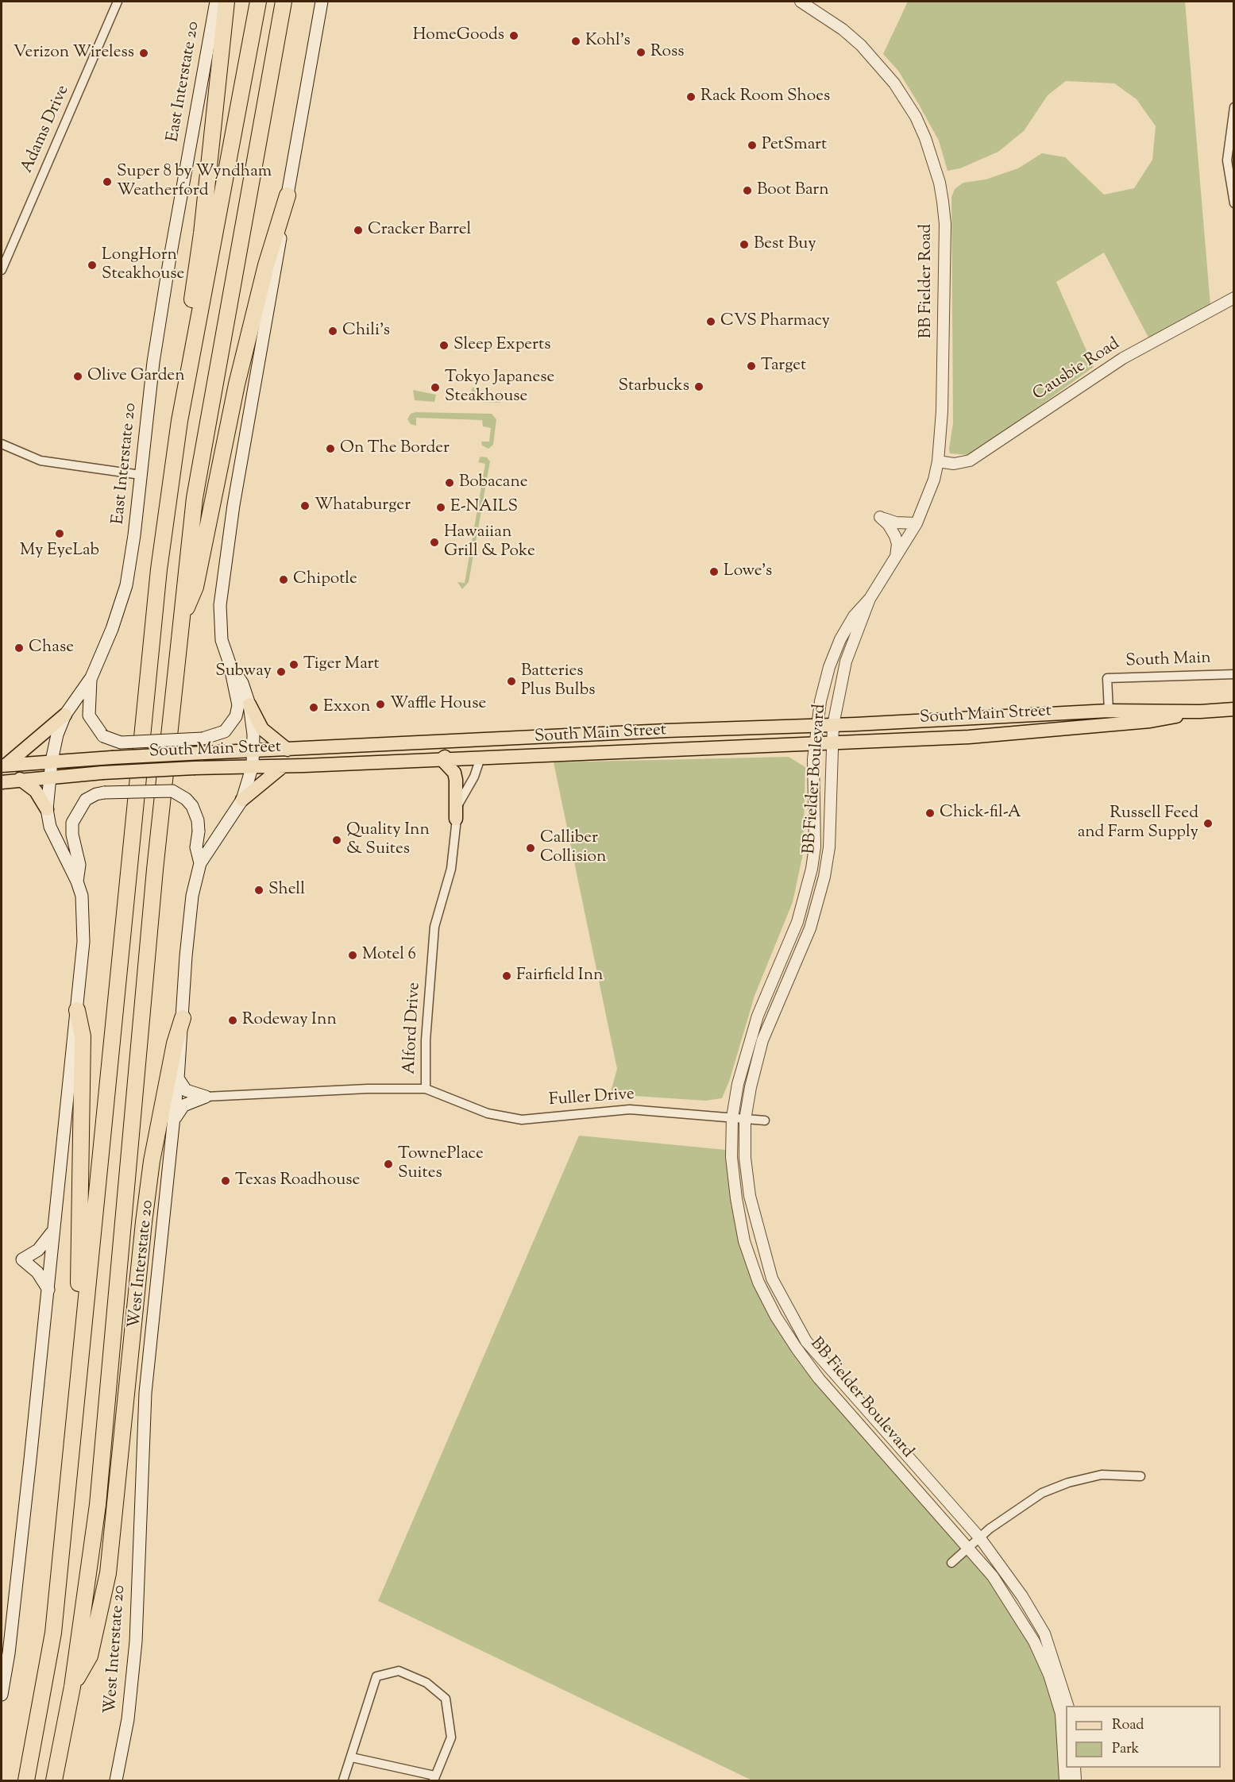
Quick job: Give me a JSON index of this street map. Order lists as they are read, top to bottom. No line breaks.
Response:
{"streets":{"main road":["East Interstate 20","South Main Street","West Interstate 20"],"street":["Adams Drive","BB Fielder Road","Causbie Road","South Main","BB Fielder Boulevard","Alford Drive","Fuller Drive"]},"crossings":[["East Interstate 20","South Main Street"],["BB Fielder Road","Causbie Road"],["BB Fielder Road","BB Fielder Boulevard"],["South Main","South Main Street"],["South Main Street","BB Fielder Boulevard"],["South Main Street","Alford Drive"],["South Main Street","West Interstate 20"],["BB Fielder Boulevard","Fuller Drive"],["Alford Drive","Fuller Drive"]],"places":["HomeGoods","Kohl's","Ross","Verizon Wireless","Rack Room Shoes","PetSmart","Super 8 by Wyndham Weatherford","Boot Barn","Cracker Barrel","Best Buy","LongHorn Steakhouse","CVS Pharmacy","Chili's","Sleep Experts","Target","Olive Garden","Starbucks","Tokyo Japanese Steakhouse","On The Border","Bobacane","Whataburger","E-NAILS","My EyeLab","Hawaiian Grill & Poke","Lowe's","Chipotle","Chase","Tiger Mart","Subway","Batteries Plus Bulbs","Waffle House","Exxon","Chick-fil-A","Russell Feed and Farm Supply","Quality Inn & Suites","Calliber Collision","Shell","Motel 6","Fairfield Inn","Rodeway Inn","TownePlace Suites","Texas Roadhouse"],"legend":["Road","Park"]}
